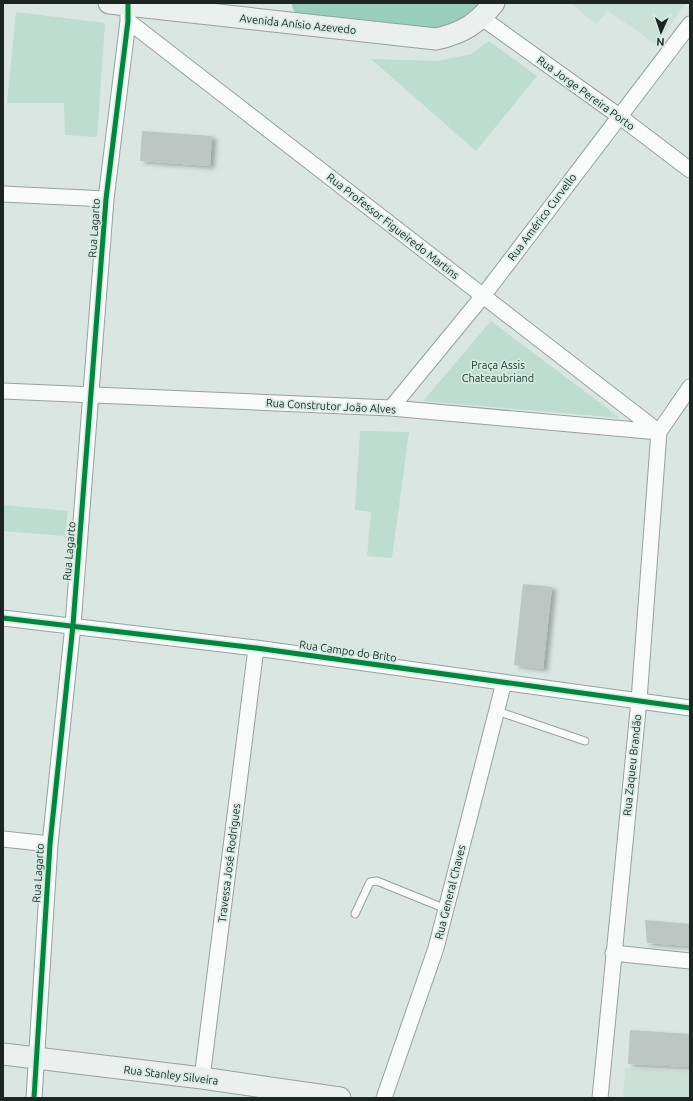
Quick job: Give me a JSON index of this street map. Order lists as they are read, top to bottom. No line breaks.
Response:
{"streets":{"street":["Avenida Anísio Azevedo","Rua Jorge Pereira Porto","Rua Américo Curvello","Rua Professor Figueiredo Martins","Rua Lagarto","Rua Construtor João Alves","Rua Campo do Brito","Rua Zaqueu Brandão","Travessa José Rodrigues","Rua General Chaves","Rua Stanley Silveira"]},"crossings":[["Avenida Anísio Azevedo","Rua Jorge Pereira Porto"],["Avenida Anísio Azevedo","Rua Professor Figueiredo Martins"],["Avenida Anísio Azevedo","Rua Lagarto"],["Rua Jorge Pereira Porto","Rua Américo Curvello"],["Rua Américo Curvello","Rua Professor Figueiredo Martins"],["Rua Américo Curvello","Rua Construtor João Alves"],["Rua Professor Figueiredo Martins","Rua Lagarto"],["Rua Professor Figueiredo Martins","Rua Construtor João Alves"],["Rua Professor Figueiredo Martins","Rua Zaqueu Brandão"],["Rua Lagarto","Rua Construtor João Alves"],["Rua Lagarto","Rua Campo do Brito"],["Rua Lagarto","Rua Stanley Silveira"],["Rua Construtor João Alves","Rua Zaqueu Brandão"],["Rua Campo do Brito","Rua Zaqueu Brandão"],["Rua Campo do Brito","Travessa José Rodrigues"],["Rua Campo do Brito","Rua General Chaves"],["Travessa José Rodrigues","Rua Stanley Silveira"]],"parks":["Praça Assis Chateaubriand"],"north":"bottom"}
